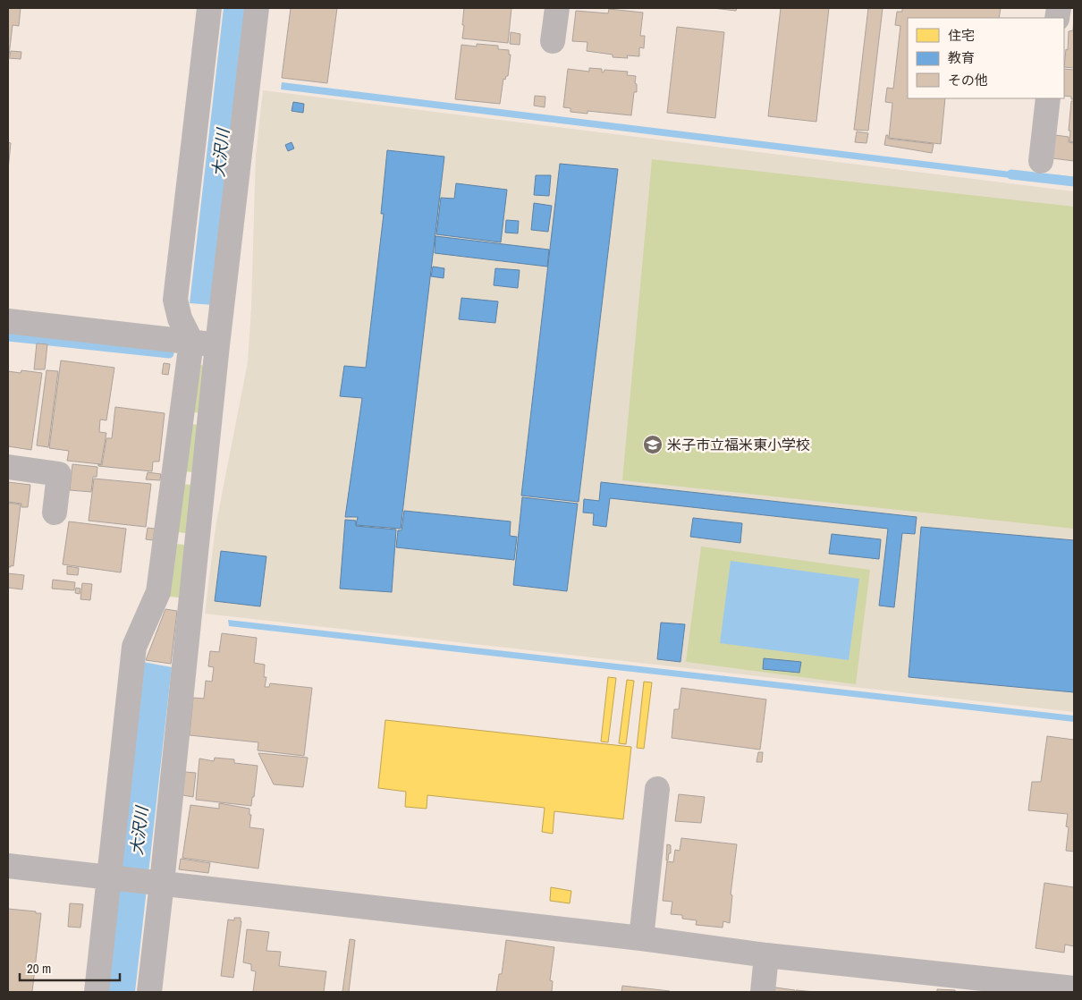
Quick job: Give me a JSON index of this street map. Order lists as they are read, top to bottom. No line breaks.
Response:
{"water":["大沢川"],"places":{"school or university":["米子市立福米東小学校"]},"legend":["住宅","教育","その他"],"scale_bar":"20 m"}
